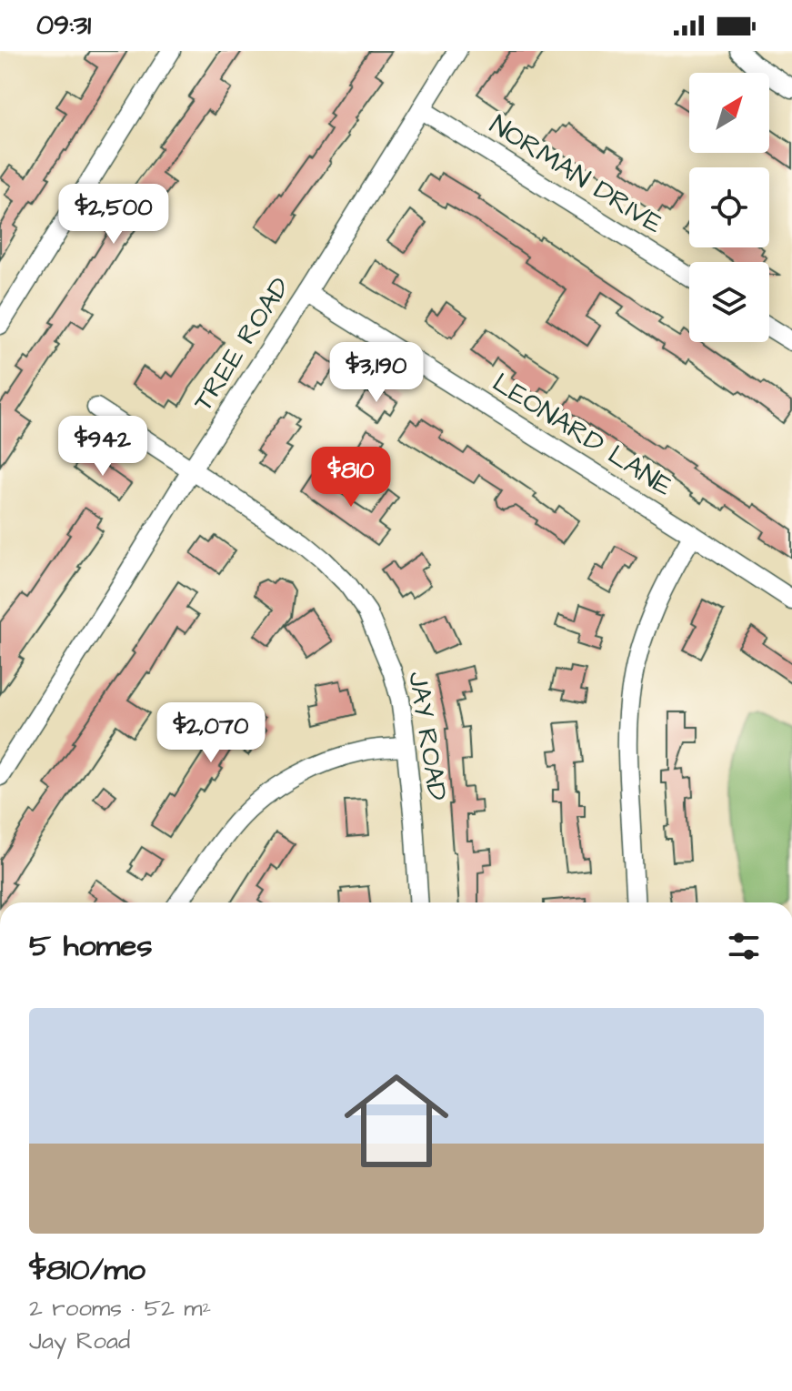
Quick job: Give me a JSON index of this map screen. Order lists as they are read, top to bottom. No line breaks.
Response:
{"streets":{"street":["NORMAN DRIVE","TREE ROAD","LEONARD LANE","JAY ROAD"]},"crossings":[["NORMAN DRIVE","TREE ROAD"],["TREE ROAD","LEONARD LANE"],["TREE ROAD","JAY ROAD"]],"north":"top right","page":{"status":"09:31","price":["$2,500","$3,190","$942","$810","$2,070"],"heading":"5 homes","list":[{"name":"$810/mo","note":"2 rooms · 52 m² · Jay Road"}]}}
